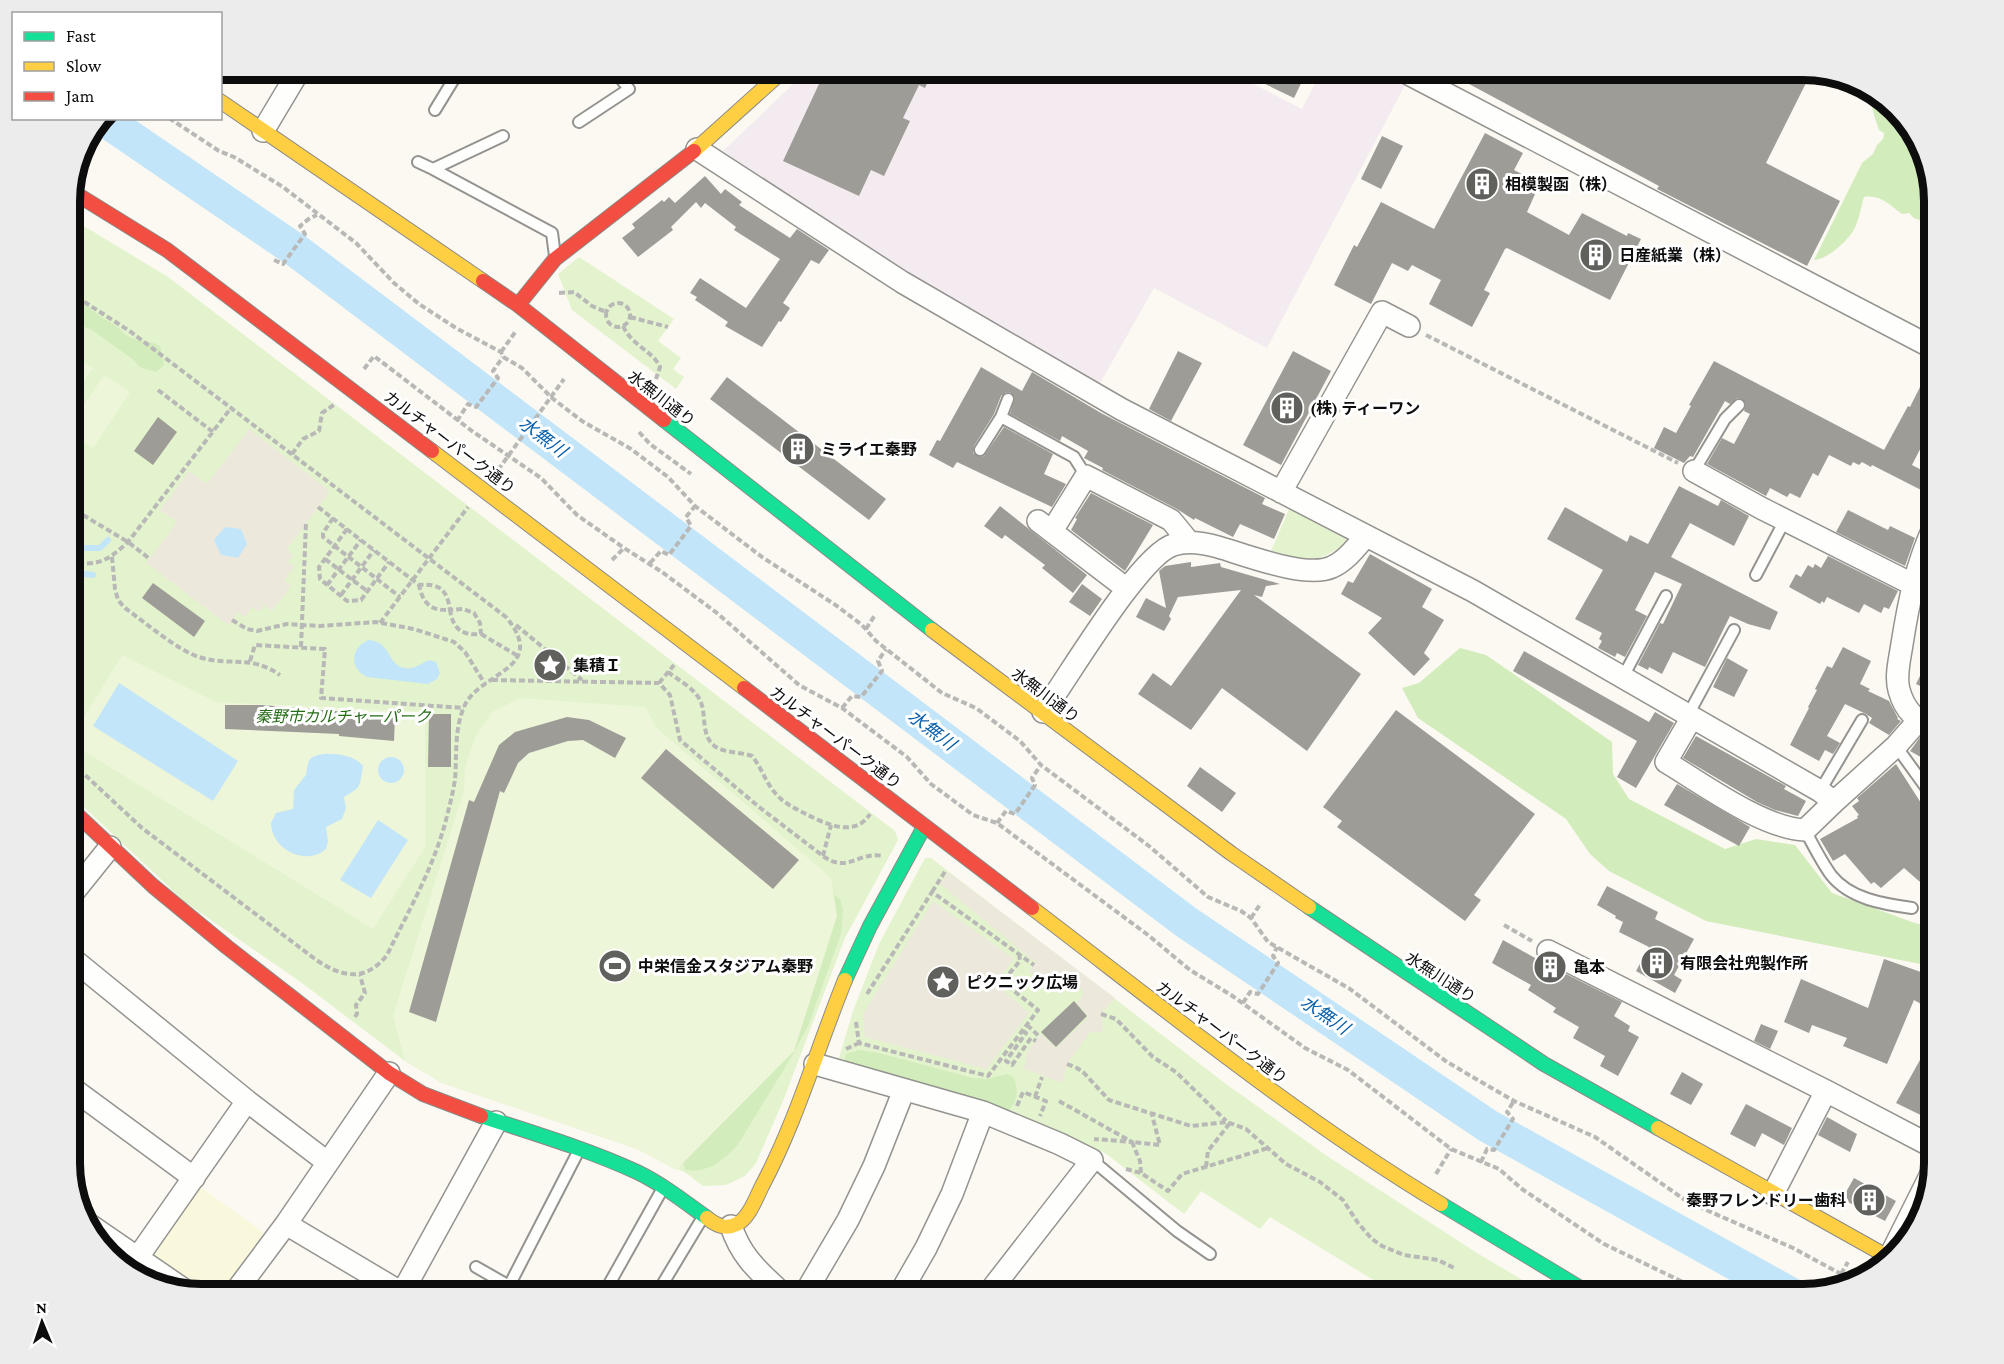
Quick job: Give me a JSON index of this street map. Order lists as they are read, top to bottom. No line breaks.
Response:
{"streets":{"street":["水無川通り","カルチャーパーク通り"]},"water":["水無川"],"parks":["秦野市カルチャーパーク"],"places":{"building":["相模製函（株）","日産紙業（株）","(株) ティーワン","ミライエ秦野","有限会社兜製作所","亀本","秦野フレンドリー歯科"],"place":["集積Ｉ","ピクニック広場"],"sports":["中栄信金スタジアム秦野"]},"legend":["Fast","Slow","Jam"],"north":"top"}
